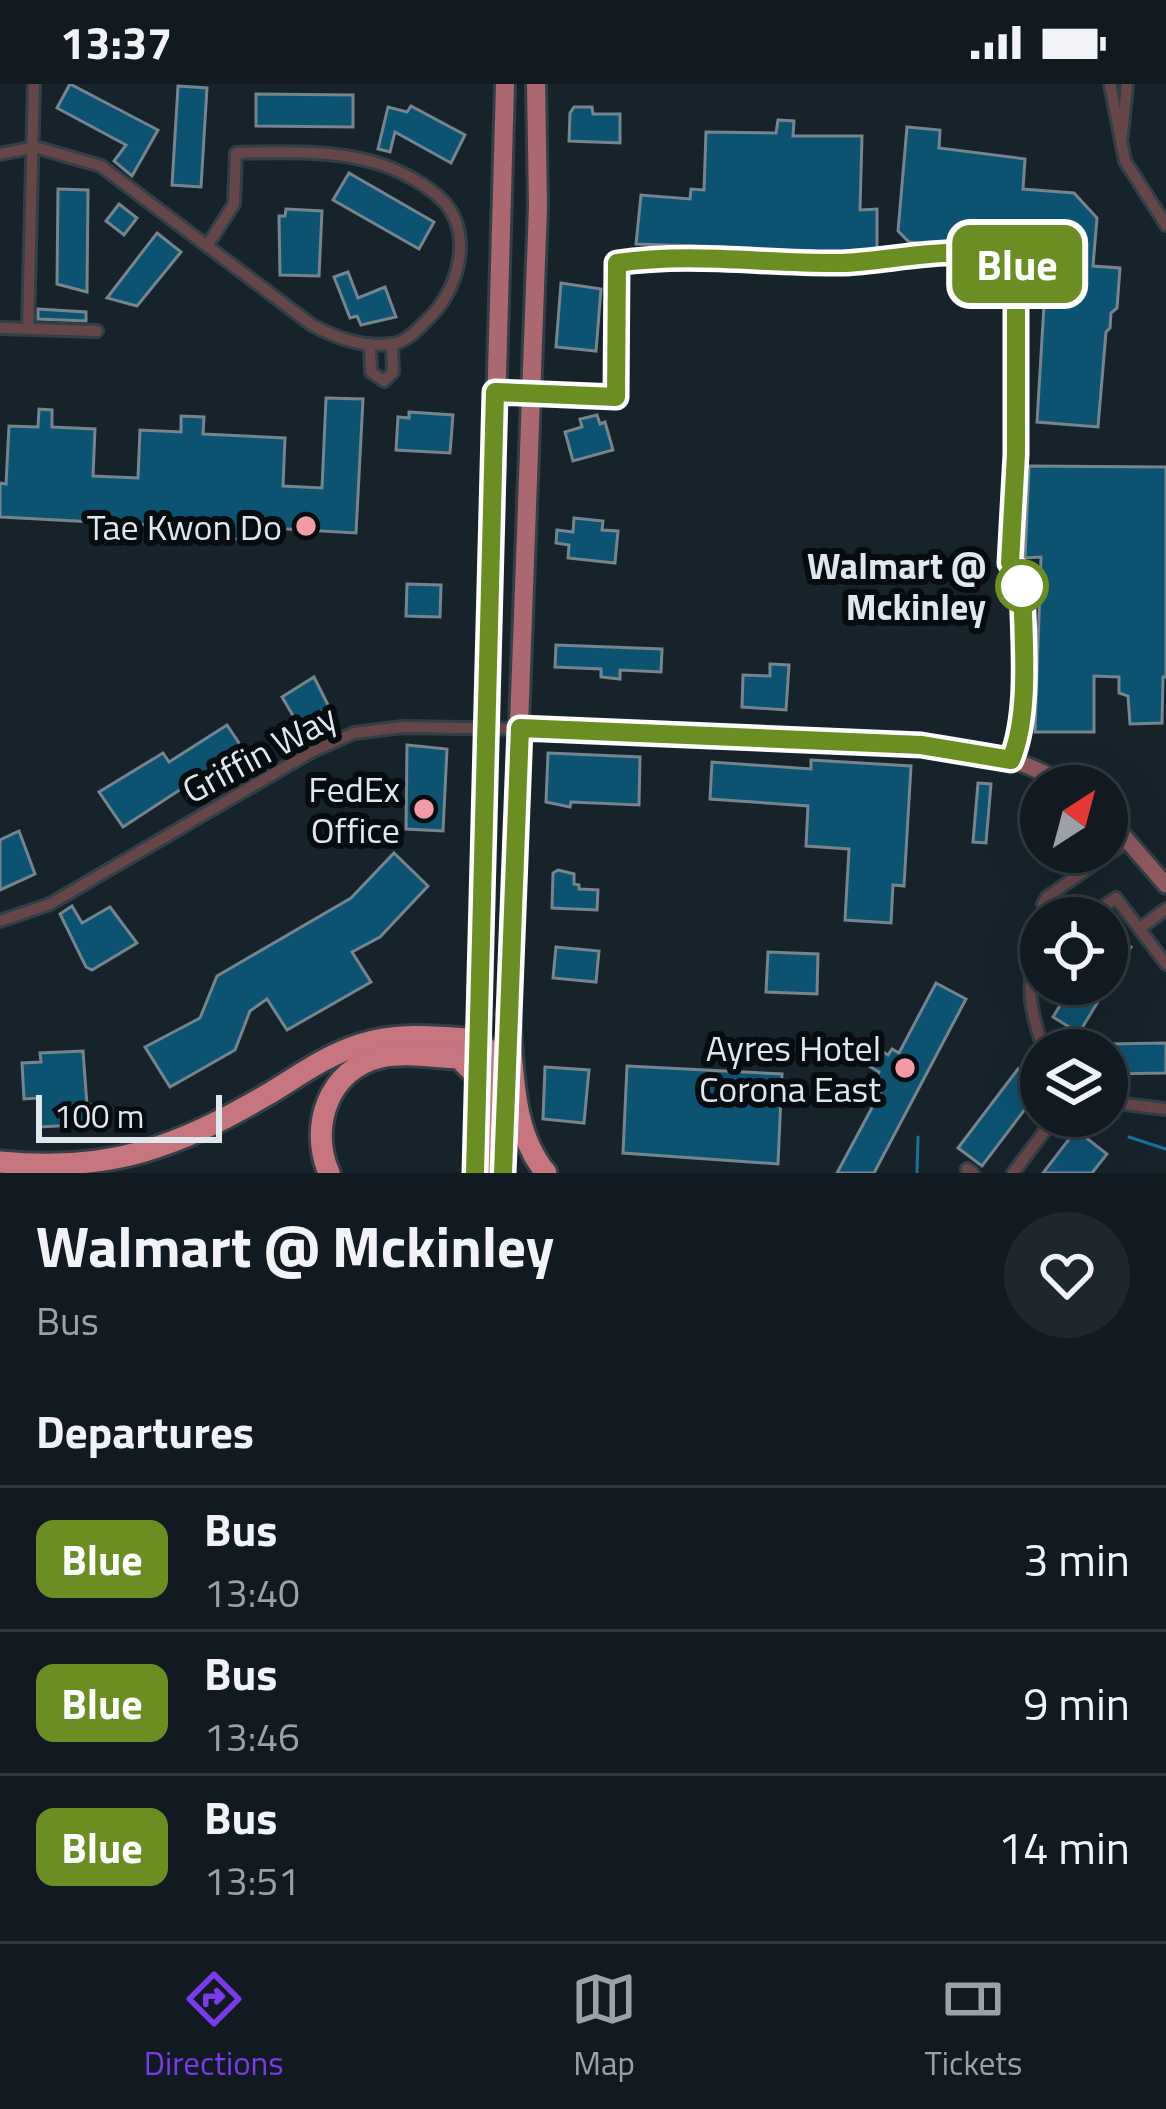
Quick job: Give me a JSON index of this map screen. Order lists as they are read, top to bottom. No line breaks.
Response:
{"streets":{"street":["Griffin Way"]},"places":["Tae Kwon Do","Walmart @ Mckinley","FedEx Office","Ayres Hotel Corona East"],"lines":["bus line Blue"],"scale_bar":"100 m","north":"top right","page":{"status":"13:37","on_map":"Blue","scale":"100 m","heading":[["Walmart @ Mckinley","Bus"],"Departures"],"list":[{"mark":"Blue","name":"Bus","note":"13:40","value":"3 min"},{"mark":"Blue","name":"Bus","note":"13:46","value":"9 min"},{"mark":"Blue","name":"Bus","note":"13:51","value":"14 min"}],"tabs":["Directions","Map","Tickets"]}}
